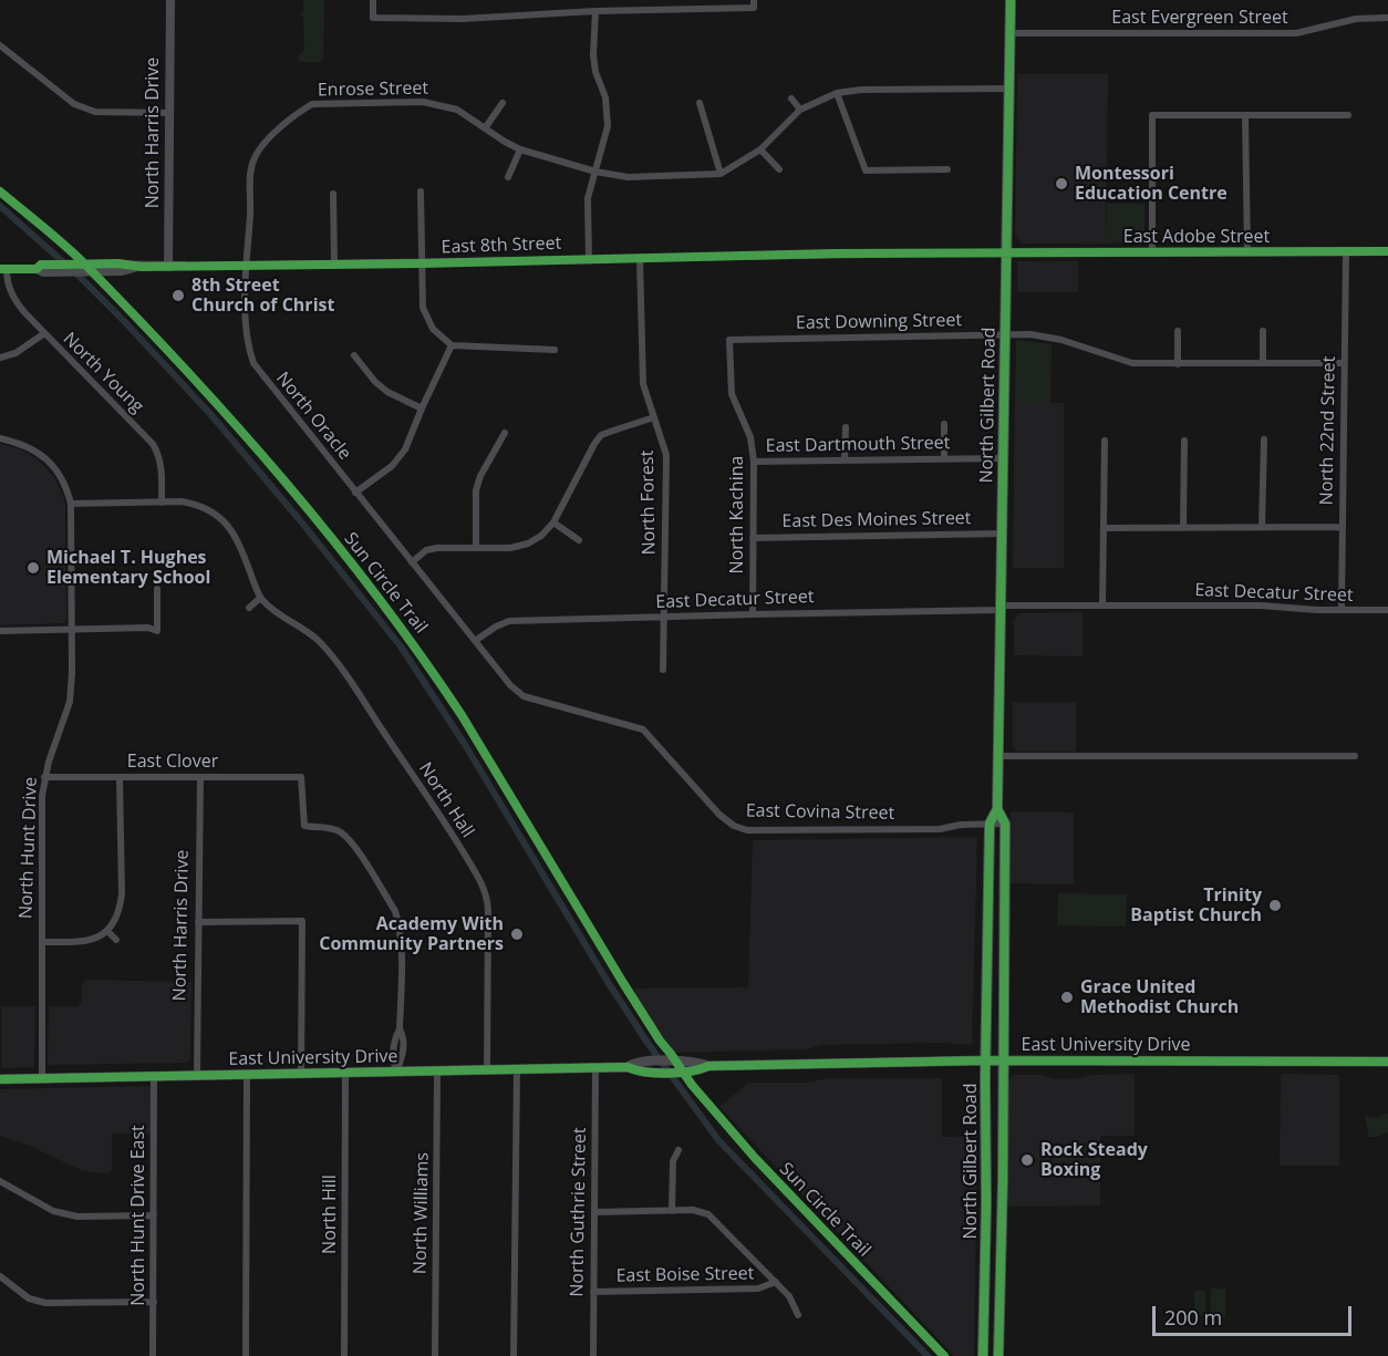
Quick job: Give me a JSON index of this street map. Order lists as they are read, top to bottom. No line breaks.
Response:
{"streets":{"main road":["North Gilbert Road","East University Drive"],"street":["East Evergreen Street","Enrose Street","North Harris Drive","East Adobe Street","East 8th Street","East Downing Street","North Young","North Oracle","North 22nd Street","East Dartmouth Street","North Forest","North Kachina","East Des Moines Street","East Decatur Street","East Clover","North Hall","East Covina Street","North Hunt Drive","North Guthrie Street","North Williams","North Hill","North Hunt Drive East","East Boise Street"],"cycle path":["Sun Circle Trail"]},"crossings":[["East Evergreen Street","North Gilbert Road"],["Enrose Street","North Oracle"],["North Harris Drive","East 8th Street"],["North Harris Drive","East Clover"],["North Harris Drive","East University Drive"],["East Adobe Street","East 8th Street"],["East Adobe Street","North Gilbert Road"],["East Adobe Street","North 22nd Street"],["East 8th Street","North Young"],["East 8th Street","North Gilbert Road"],["East 8th Street","North Oracle"],["East 8th Street","North Forest"],["East Downing Street","North Gilbert Road"],["East Downing Street","North 22nd Street"],["East Downing Street","North Kachina"],["North Young","North Hall"],["North Gilbert Road","East Dartmouth Street"],["North Gilbert Road","East Des Moines Street"],["North Gilbert Road","East Decatur Street"],["North Gilbert Road","East Covina Street"],["North Gilbert Road","East University Drive"],["North Oracle","East Decatur Street"],["North Oracle","East Covina Street"],["North 22nd Street","East Decatur Street"],["East Dartmouth Street","North Kachina"],["North Forest","East Decatur Street"],["North Kachina","East Des Moines Street"],["North Kachina","East Decatur Street"],["East Clover","North Hunt Drive"],["East Clover","East University Drive"],["North Hall","North Hunt Drive"],["North Hall","East University Drive"],["North Hunt Drive","East University Drive"],["East University Drive","North Guthrie Street"],["East University Drive","North Williams"],["East University Drive","North Hill"],["East University Drive","North Hunt Drive East"],["North Guthrie Street","East Boise Street"]],"places":["Montessori Education Centre","8th Street Church of Christ","Michael T. Hughes Elementary School","Trinity Baptist Church","Academy With Community Partners","Grace United Methodist Church","Rock Steady Boxing"],"scale_bar":"200 m"}
